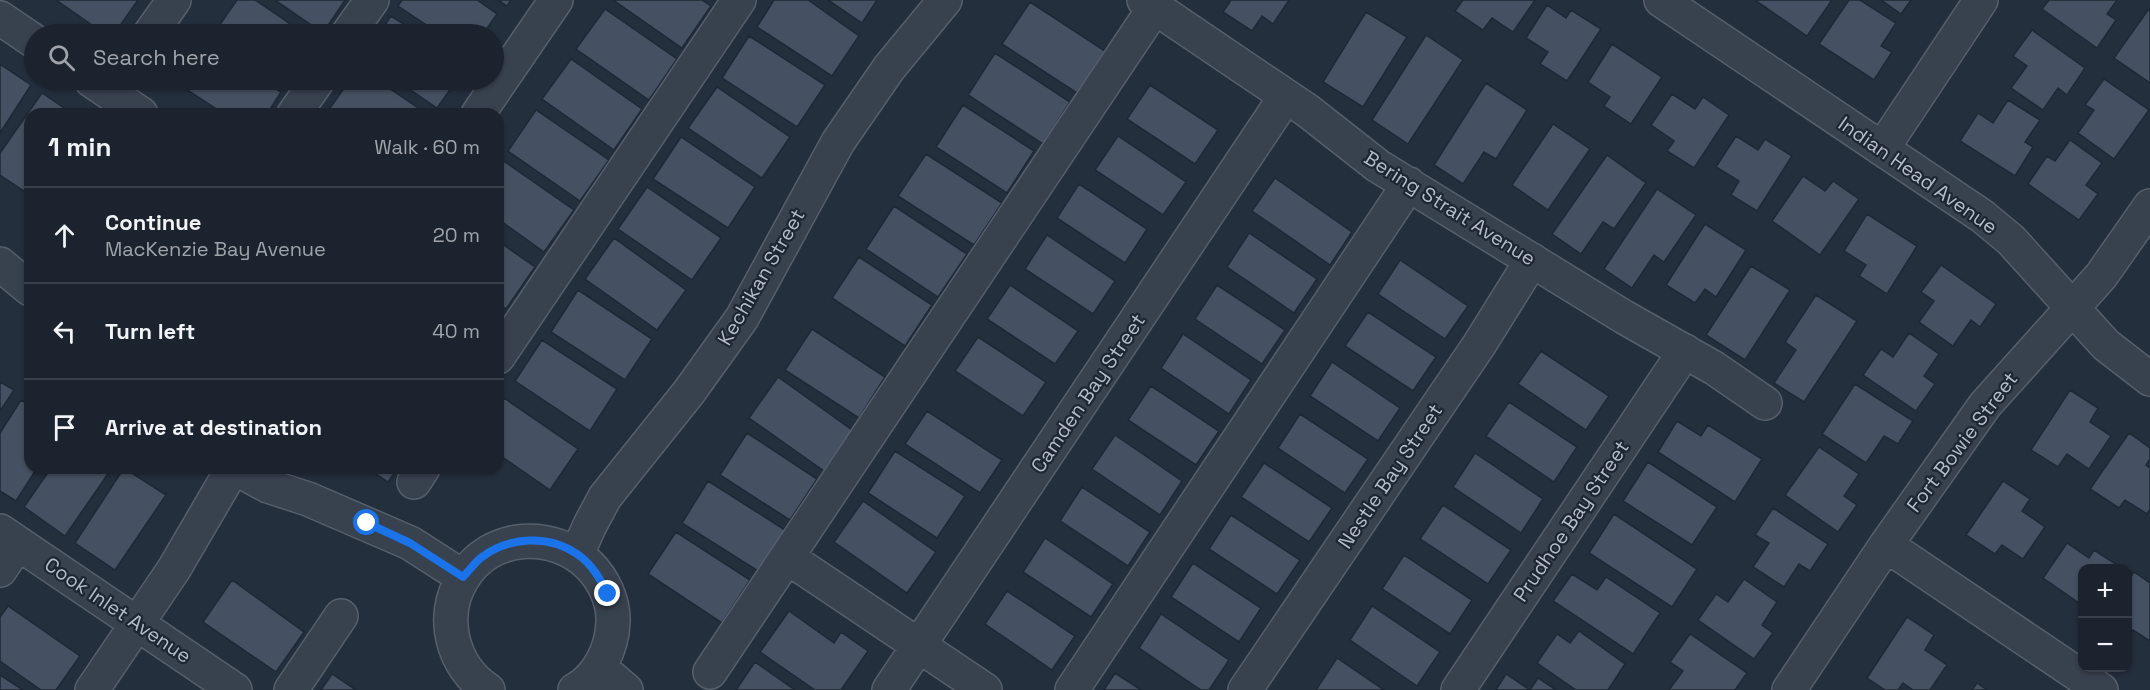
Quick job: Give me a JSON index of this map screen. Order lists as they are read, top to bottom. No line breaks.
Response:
{"streets":{"street":["Indian Head Avenue","Bering Strait Avenue","Kechikan Street","Camden Bay Street","Fort Bowie Street","Nestle Bay Street","Prudhoe Bay Street","Cook Inlet Avenue"]},"crossings":[["Indian Head Avenue","Fort Bowie Street"],["Bering Strait Avenue","Camden Bay Street"],["Bering Strait Avenue","Nestle Bay Street"],["Bering Strait Avenue","Prudhoe Bay Street"]],"page":{"search":"Search here","heading":["1 min","Walk · 60 m"],"list":[["Continue","MacKenzie Bay Avenue","20 m"],["Turn left","40 m"],"Arrive at destination"],"map_buttons":["+","−"]}}
